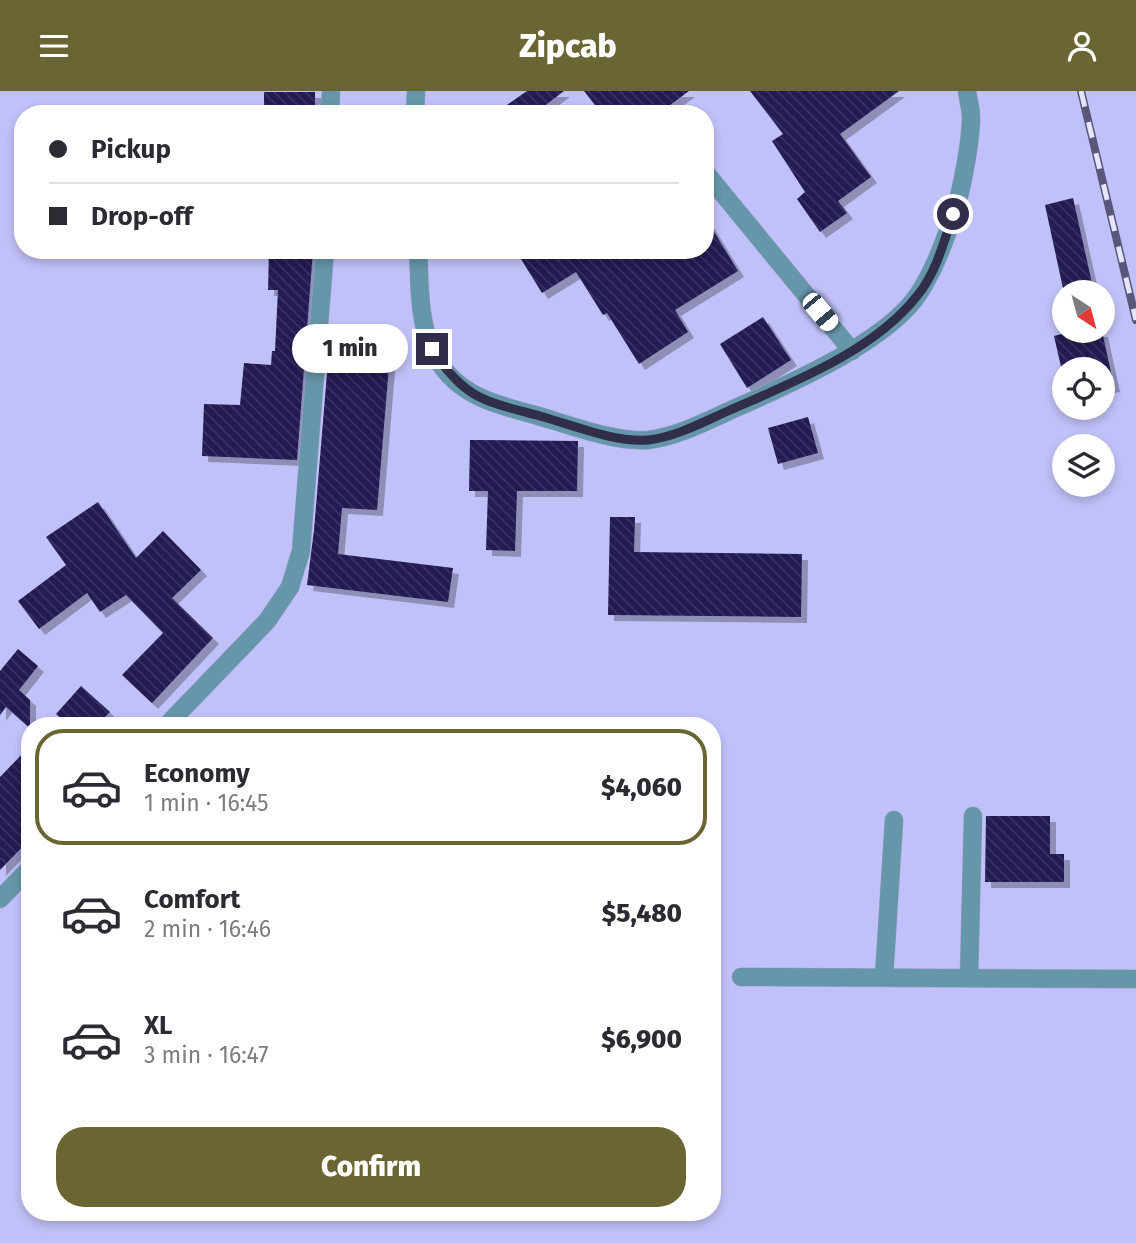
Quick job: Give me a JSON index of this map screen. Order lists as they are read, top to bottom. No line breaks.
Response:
{"north":"bottom right","page":{"header":"Zipcab","banner":["Pickup","Drop-off"],"bubble":"1 min","list":[{"name":"Economy","note":"1 min · 16:45","value":"$4,060"},{"name":"Comfort","note":"2 min · 16:46","value":"$5,480"},{"name":"XL","note":"3 min · 16:47","value":"$6,900"}],"buttons":"Confirm"}}
